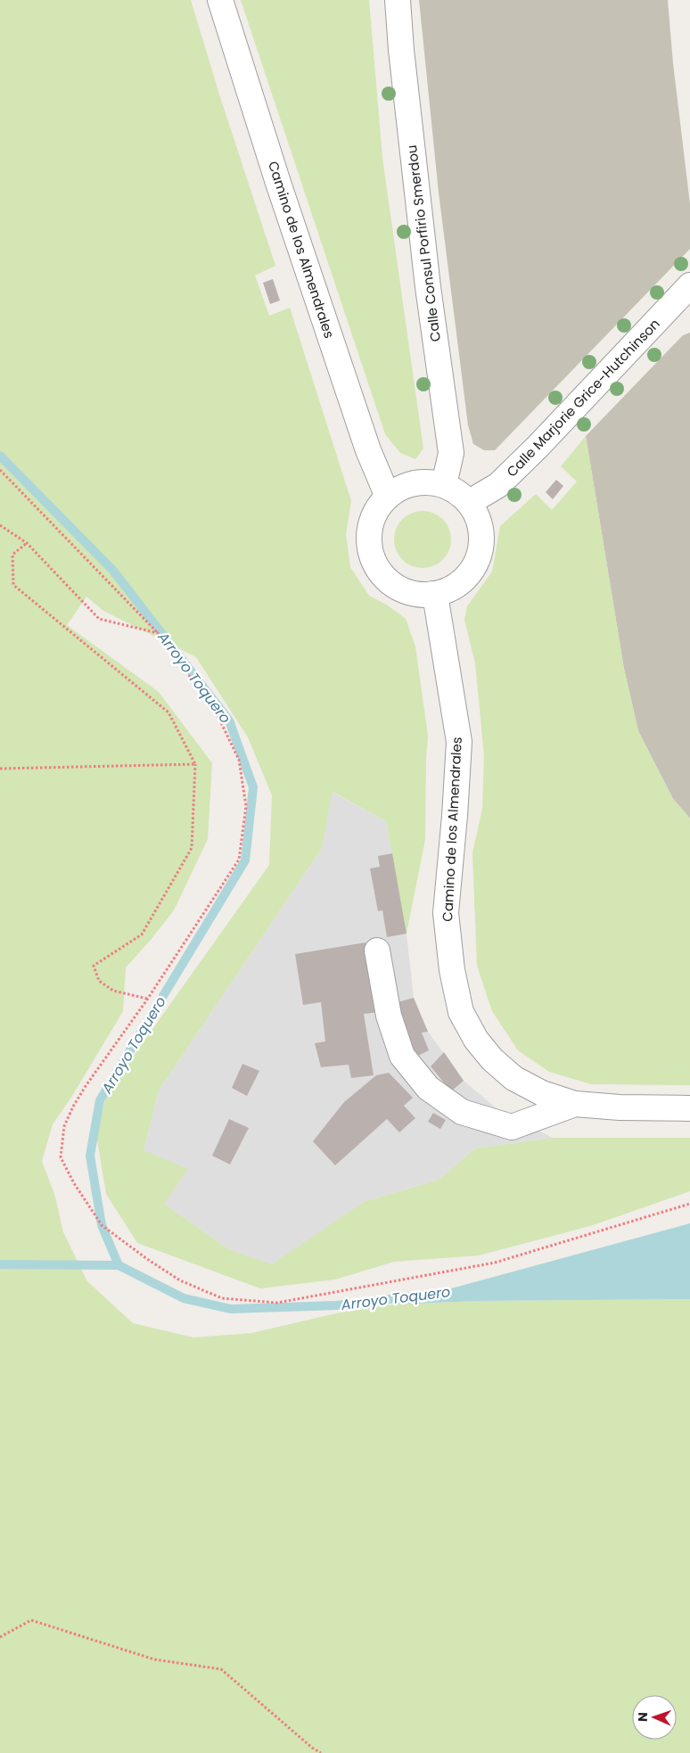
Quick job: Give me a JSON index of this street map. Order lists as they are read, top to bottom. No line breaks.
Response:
{"streets":{"street":["Calle Consul Porfirio Smerdou","Camino de los Almendrales","Calle Marjorie Grice-Hutchinson"]},"crossings":[["Calle Consul Porfirio Smerdou","Camino de los Almendrales"],["Calle Consul Porfirio Smerdou","Calle Marjorie Grice-Hutchinson"],["Camino de los Almendrales","Calle Marjorie Grice-Hutchinson"]],"water":["Arroyo Toquero"],"north":"left"}
